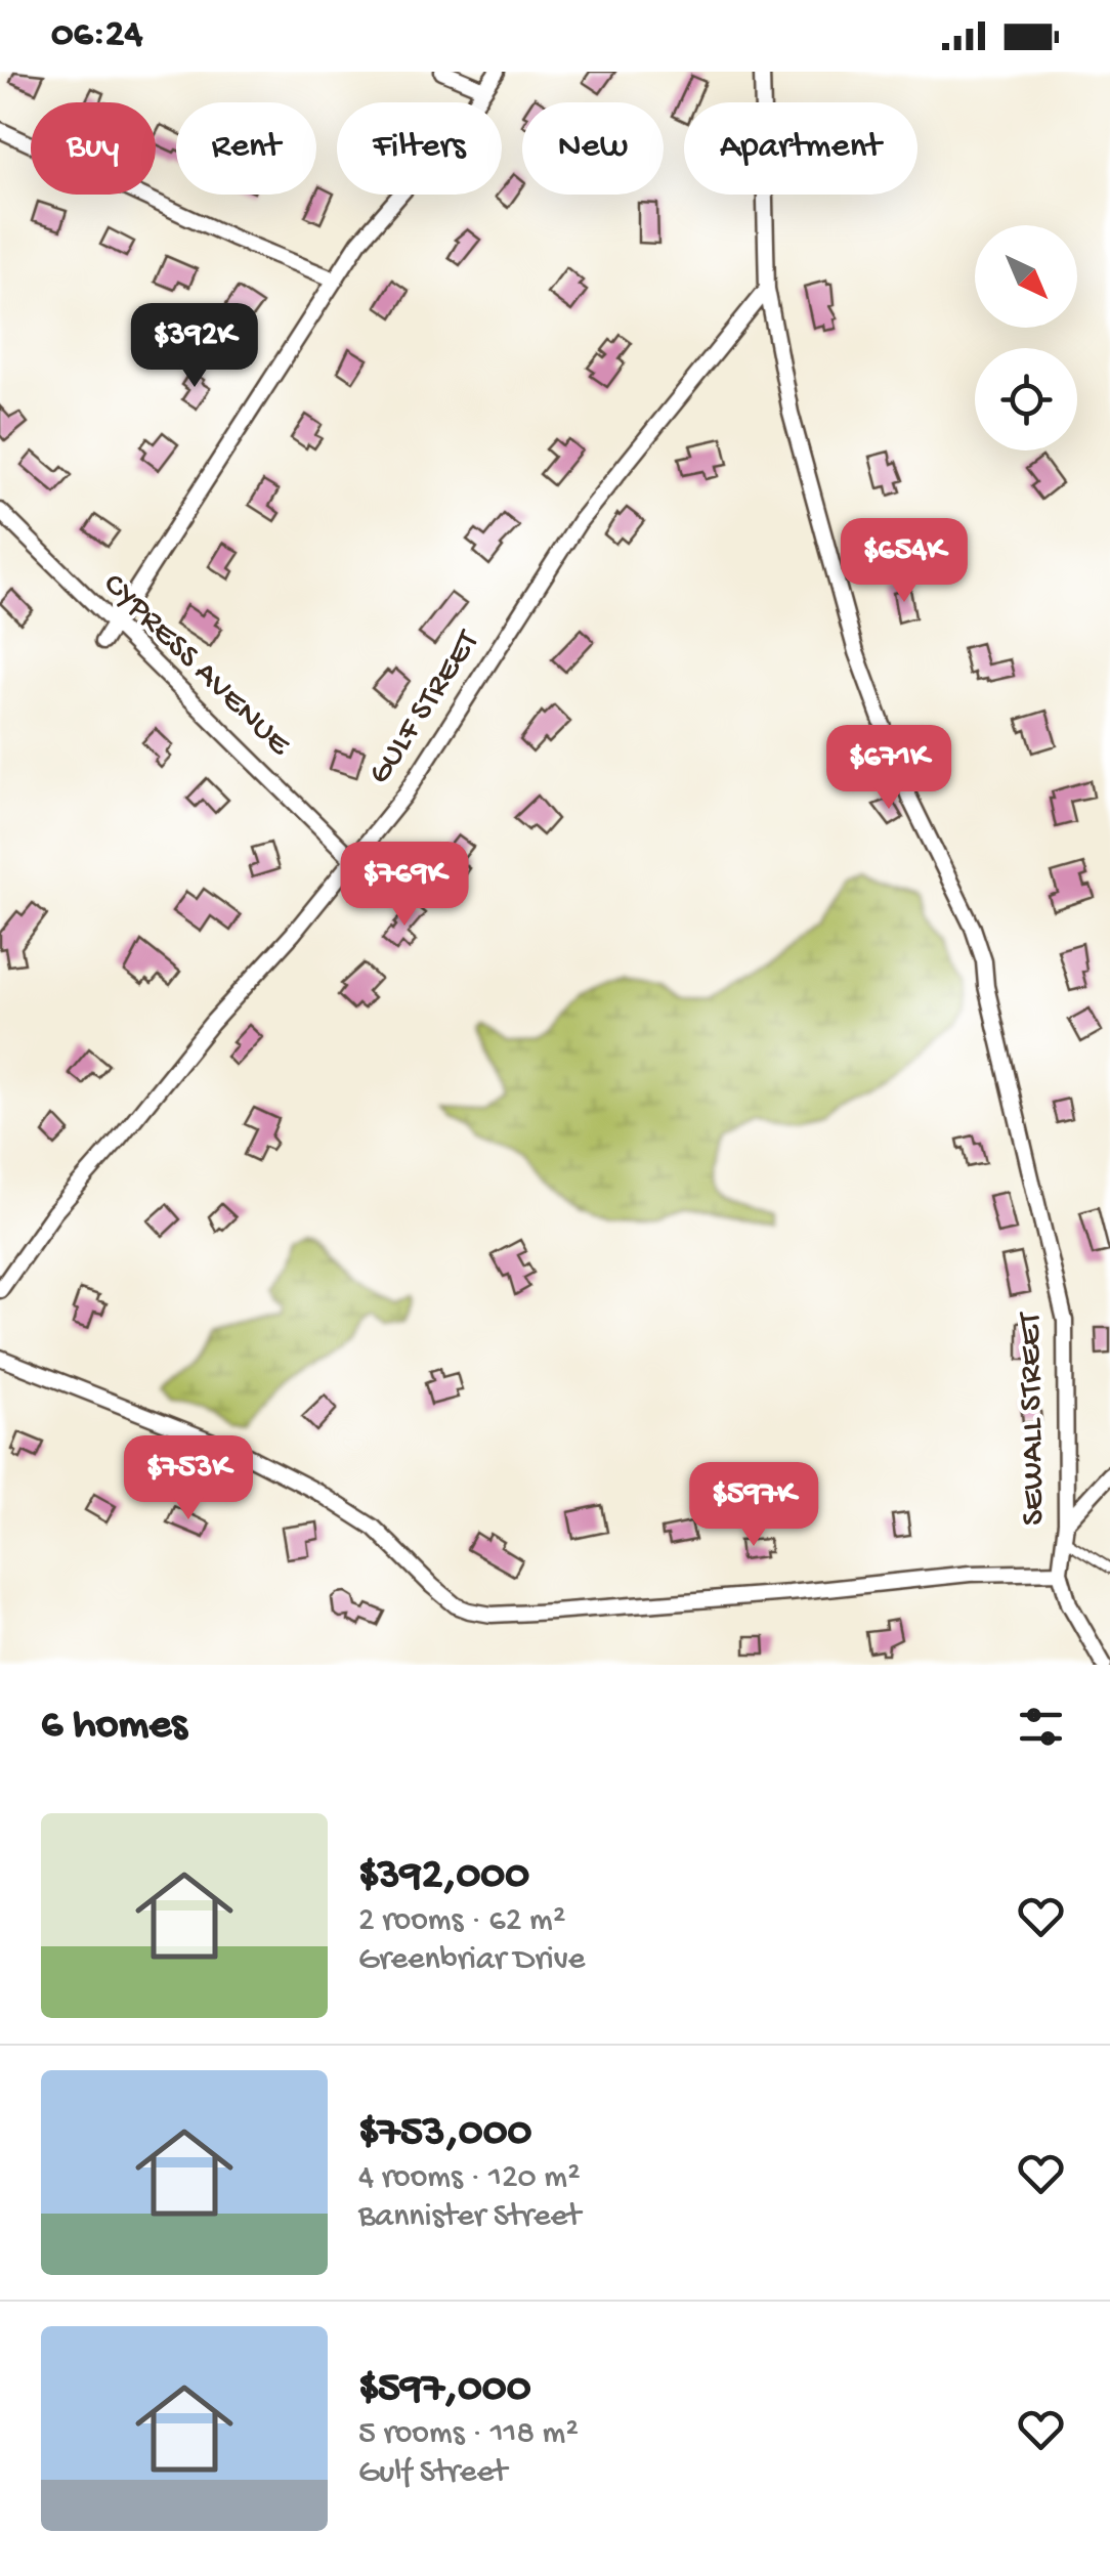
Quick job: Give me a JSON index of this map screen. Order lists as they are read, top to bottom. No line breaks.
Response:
{"streets":{"street":["CYPRESS AVENUE","GULF STREET","SEWALL STREET"]},"crossings":[["CYPRESS AVENUE","GULF STREET"],["GULF STREET","SEWALL STREET"]],"north":"bottom right","page":{"status":"06:24","chip":["Buy","Rent","Filters","New","Apartment"],"price":["$392K","$654K","$671K","$769K","$753K","$597K"],"heading":"6 homes","list":[{"name":"$392,000","note":"2 rooms · 62 m² · Greenbriar Drive"},{"name":"$753,000","note":"4 rooms · 120 m² · Bannister Street"},{"name":"$597,000","note":"5 rooms · 118 m² · Gulf Street"}]}}
